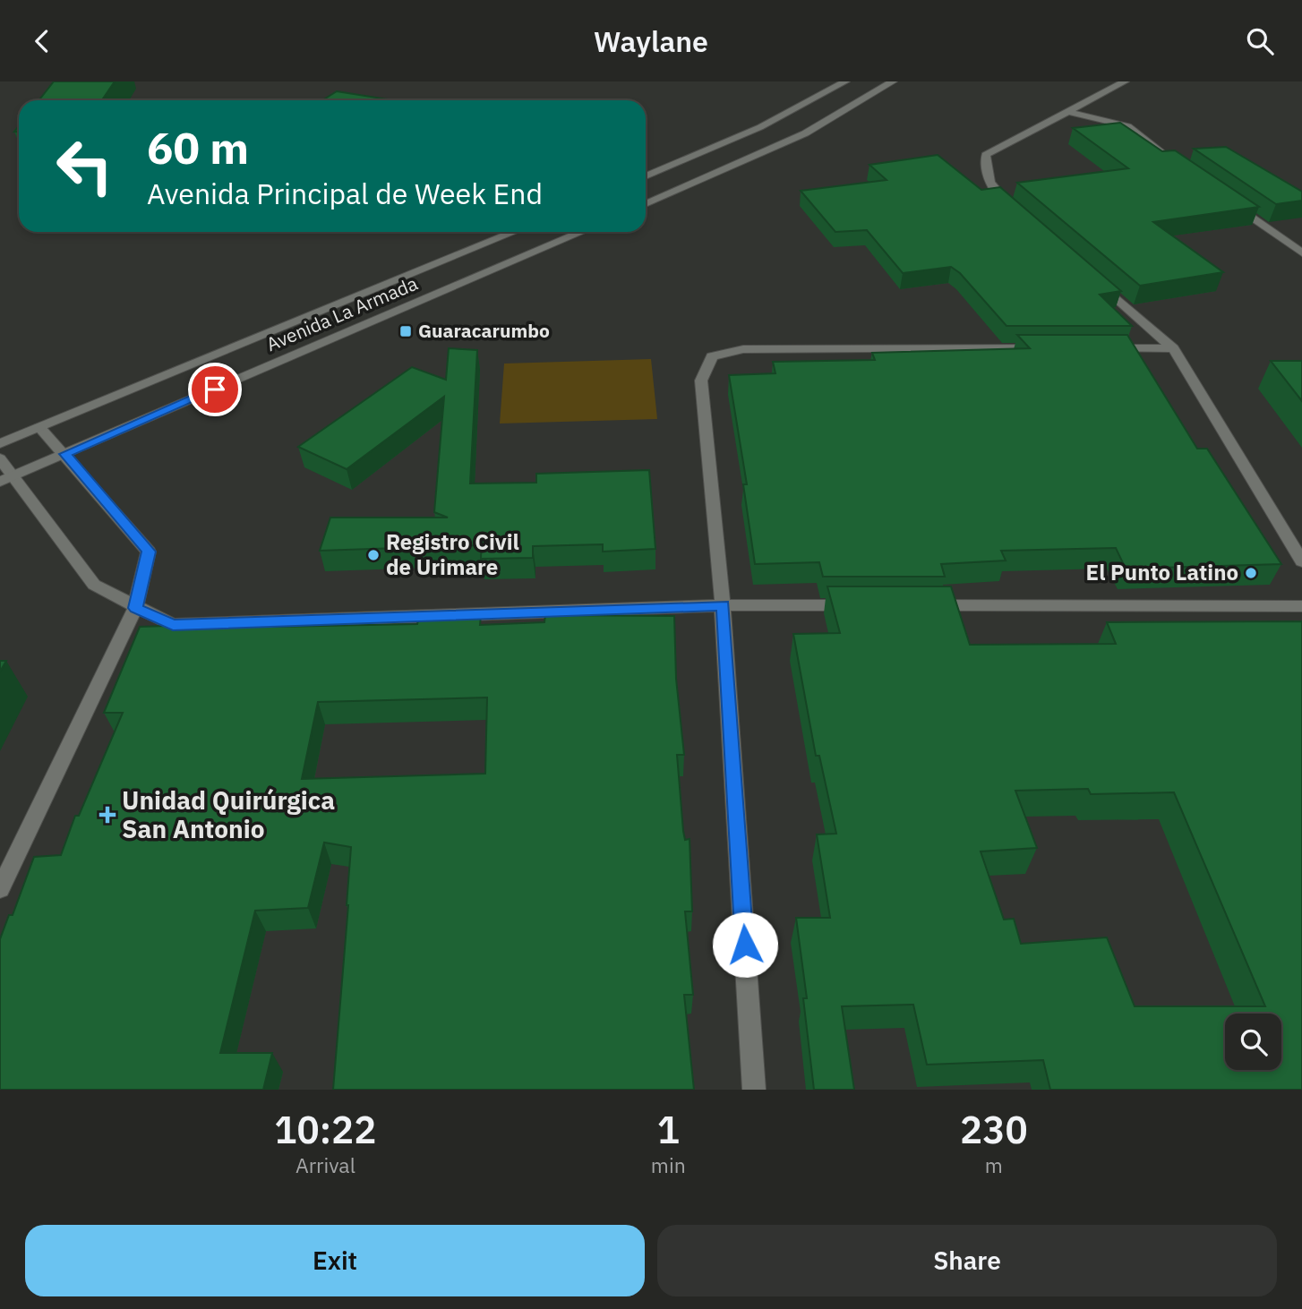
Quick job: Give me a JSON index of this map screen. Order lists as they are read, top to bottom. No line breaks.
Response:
{"streets":{"street":["Avenida La Armada"]},"places":{"transit":["Guaracarumbo"],"other":["Registro Civil de Urimare","El Punto Latino"],"health":["Unidad Quirúrgica San Antonio"]},"page":{"header":"Waylane","turn":["60 m","Avenida Principal de Week End"],"eta":["10:22","Arrival","1","min","230","m"],"buttons":["Exit","Share"]}}
